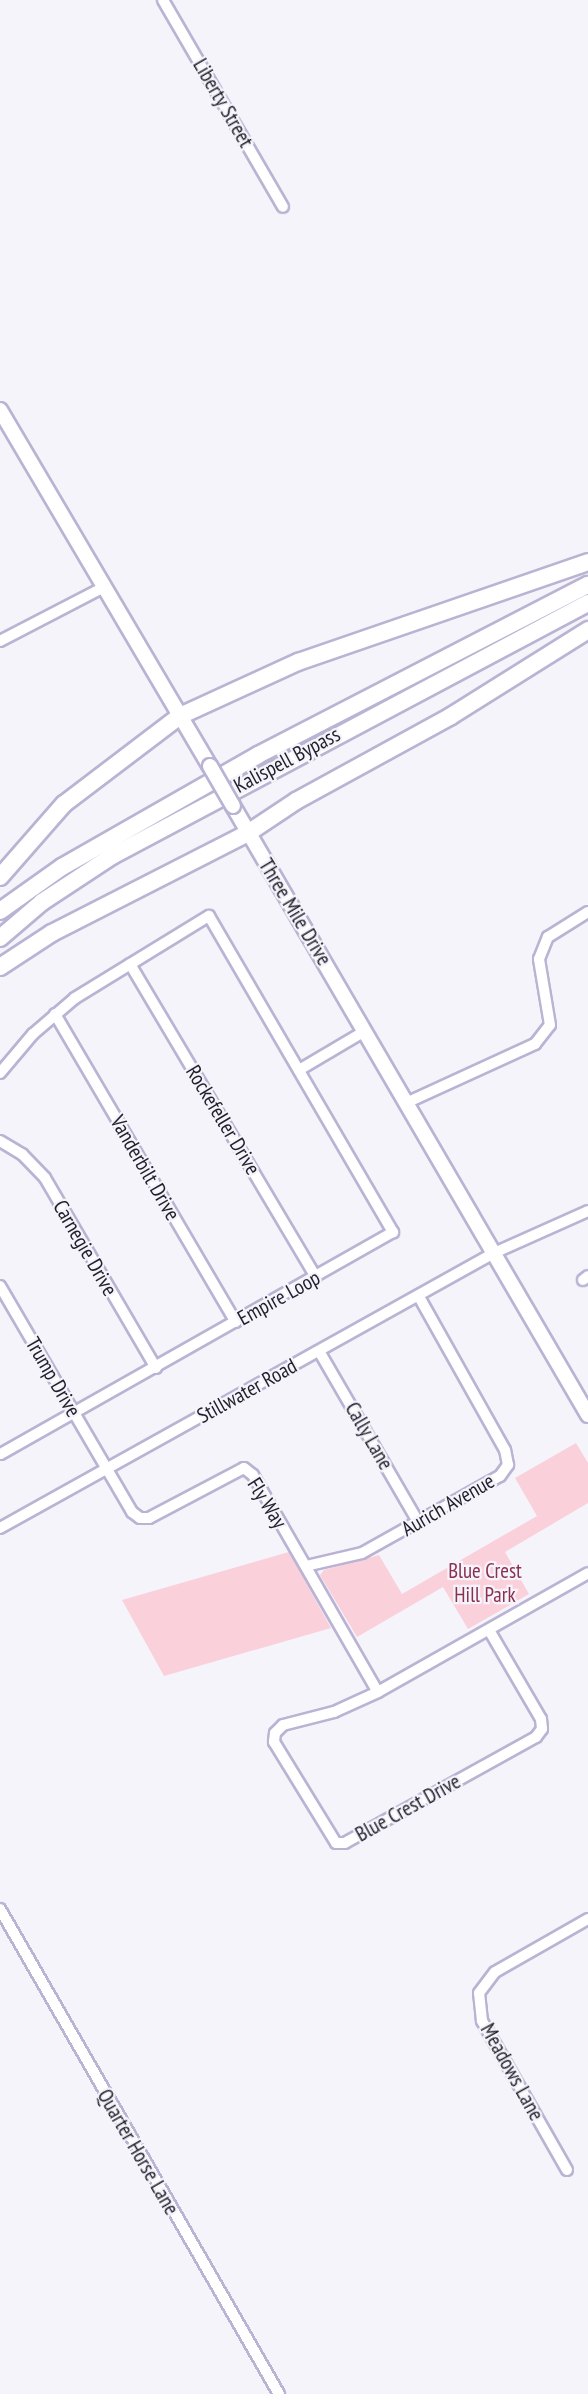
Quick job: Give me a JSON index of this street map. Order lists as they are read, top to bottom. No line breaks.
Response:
{"streets":{"highway":["Kalispell Bypass"],"main road":["Three Mile Drive"],"street":["Liberty Street","Rockefeller Drive","Vanderbilt Drive","Carnegie Drive","Empire Loop","Trump Drive","Stillwater Road","Cally Lane","Fly Way","Aurich Avenue","Blue Crest Drive","Meadows Lane","Quarter Horse Lane"]},"crossings":[["Three Mile Drive","Stillwater Road"],["Rockefeller Drive","Empire Loop"],["Vanderbilt Drive","Empire Loop"],["Carnegie Drive","Empire Loop"],["Empire Loop","Trump Drive"],["Trump Drive","Stillwater Road"],["Trump Drive","Fly Way"],["Stillwater Road","Cally Lane"],["Stillwater Road","Fly Way"],["Stillwater Road","Aurich Avenue"],["Cally Lane","Aurich Avenue"],["Fly Way","Aurich Avenue"],["Fly Way","Blue Crest Drive"]],"parks":["Blue Crest Hill Park"]}
